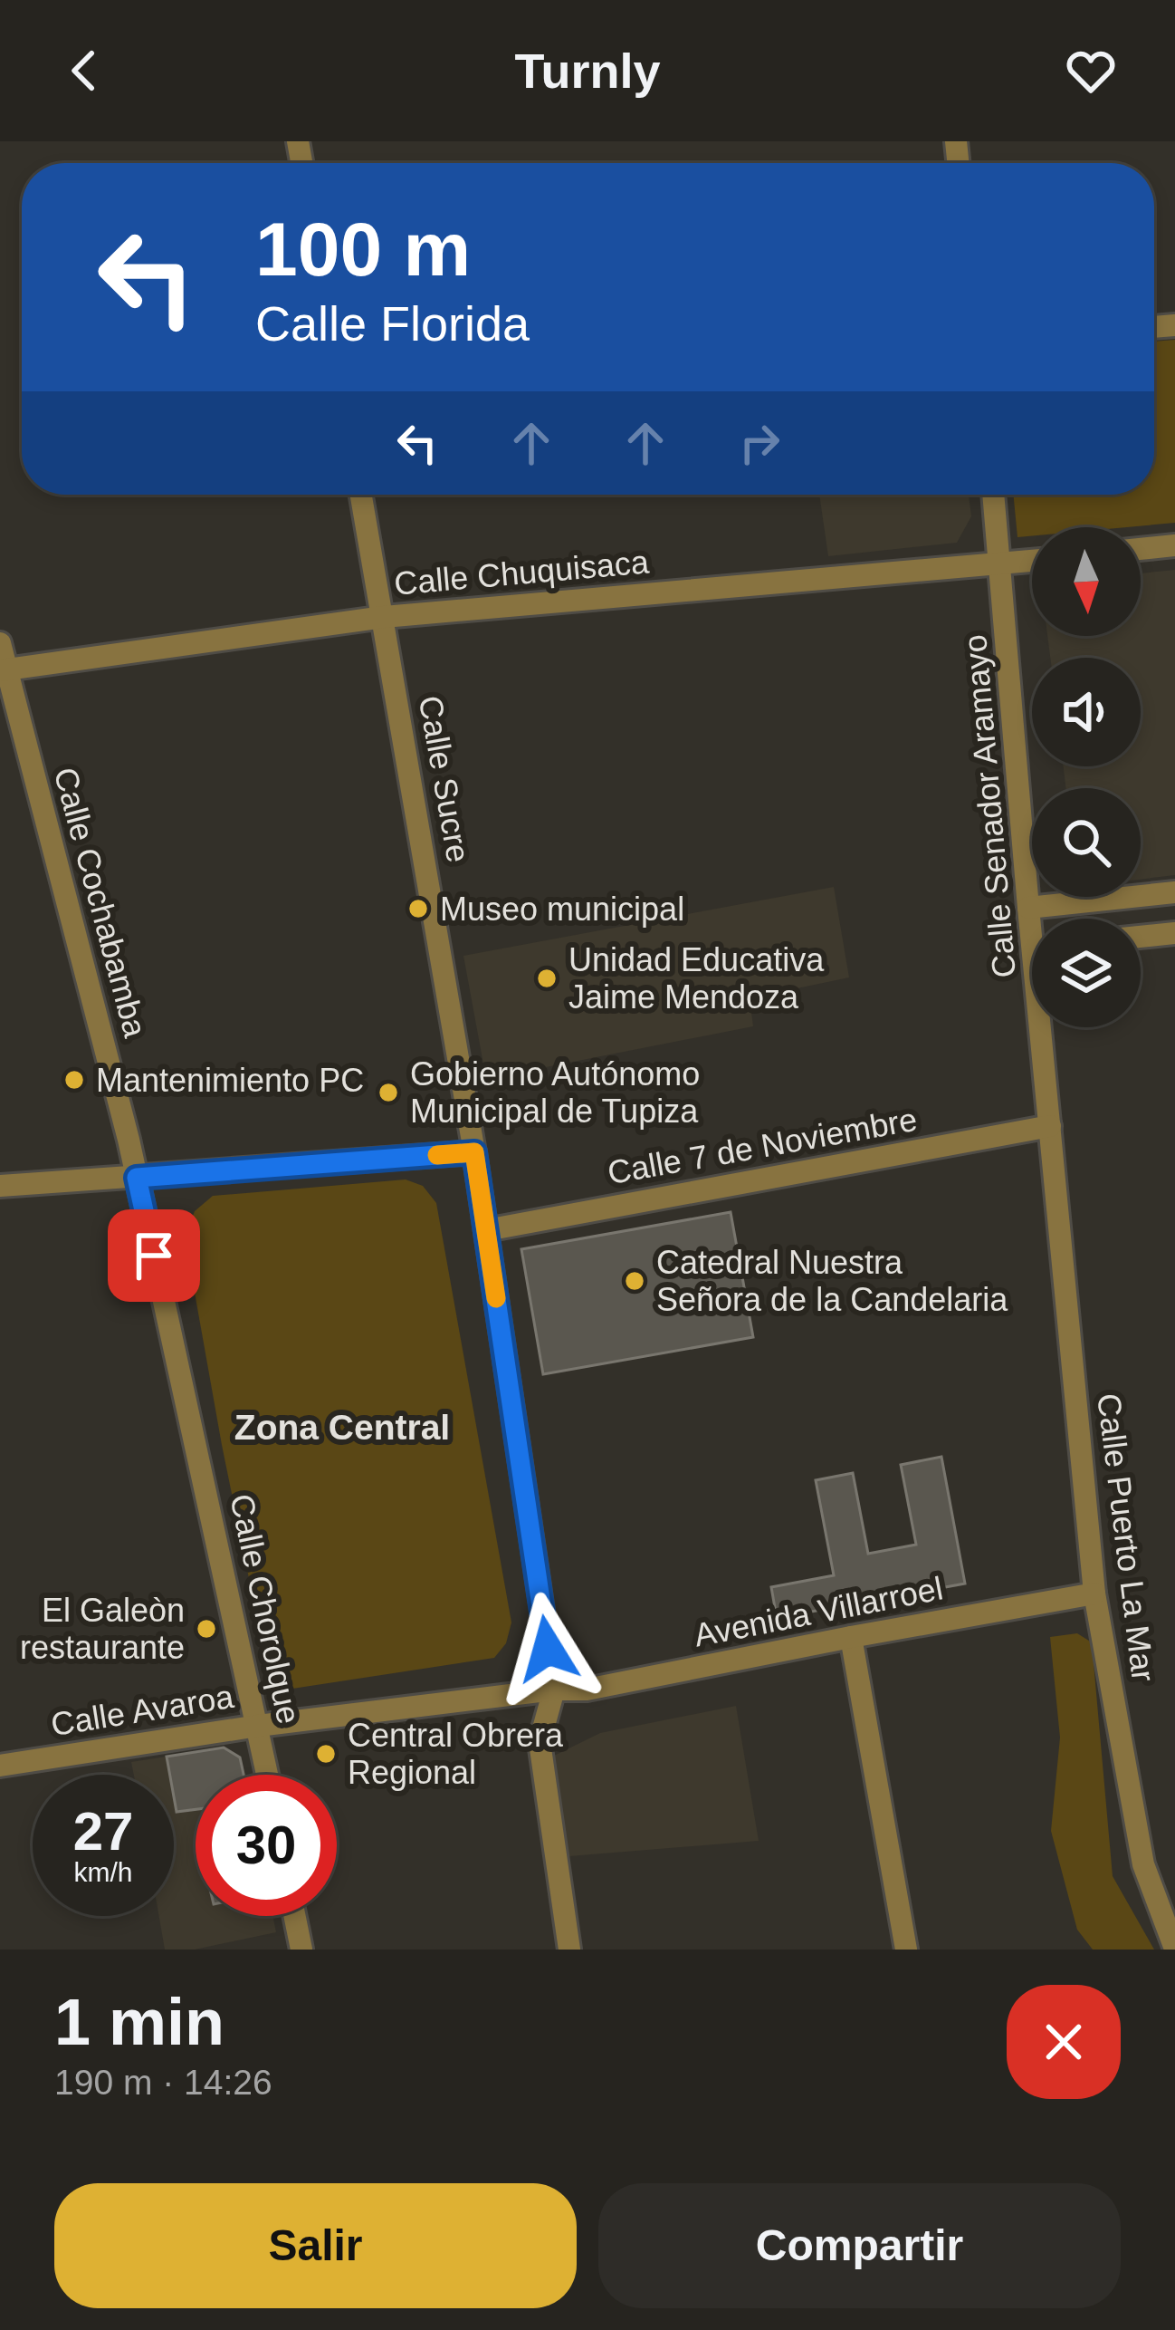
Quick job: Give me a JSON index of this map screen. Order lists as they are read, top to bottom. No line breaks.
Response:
{"streets":{"street":["Calle Chuquisaca","Calle Sucre","Calle Senador Aramayo","Calle Cochabamba","Calle 7 de Noviembre","Calle Puerto La Mar","Calle Chorolque","Avenida Villarroel","Calle Avaroa"]},"crossings":[["Calle Chuquisaca","Calle Sucre"],["Calle Chuquisaca","Calle Senador Aramayo"],["Calle Chuquisaca","Calle Cochabamba"],["Calle Sucre","Calle 7 de Noviembre"],["Calle Sucre","Avenida Villarroel"],["Calle Sucre","Calle Avaroa"],["Calle Senador Aramayo","Calle 7 de Noviembre"],["Calle Senador Aramayo","Calle Puerto La Mar"],["Calle Cochabamba","Calle Chorolque"],["Calle 7 de Noviembre","Calle Puerto La Mar"],["Calle Puerto La Mar","Avenida Villarroel"],["Calle Chorolque","Calle Avaroa"],["Avenida Villarroel","Calle Avaroa"]],"districts":["Zona Central"],"places":["Museo municipal","Unidad Educativa Jaime Mendoza","Mantenimiento PC","Gobierno Autónomo Municipal de Tupiza","Catedral Nuestra Señora de la Candelaria","El Galeòn restaurante","Central Obrera Regional"],"north":"bottom","page":{"header":"Turnly","turn":["100 m","Calle Florida"],"speed":"27 km/h","limit":"30","heading":["1 min","190 m · 14:26"],"buttons":["Salir","Compartir"]}}
